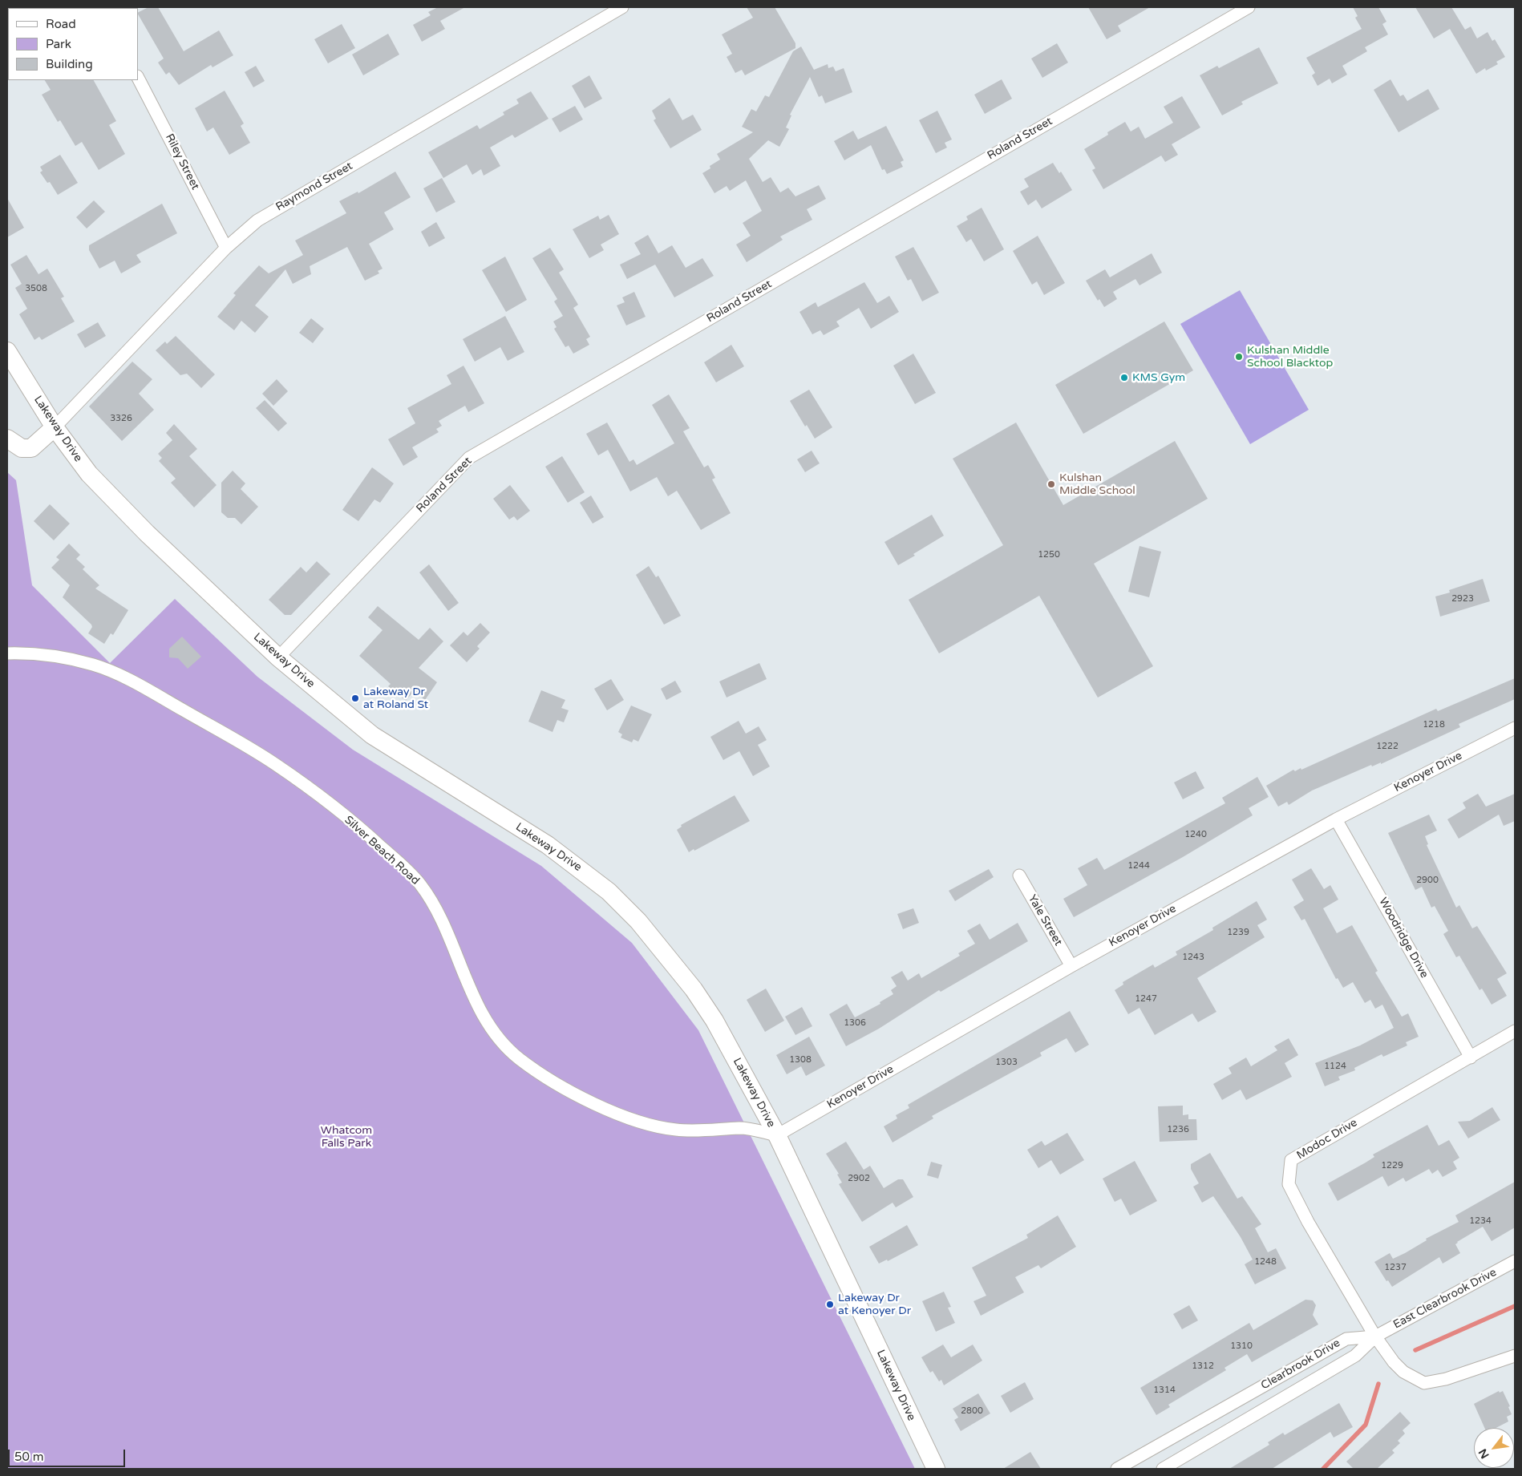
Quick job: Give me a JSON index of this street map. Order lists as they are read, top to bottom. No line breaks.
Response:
{"streets":{"main road":["Lakeway Drive"],"street":["Roland Street","Riley Street","Raymond Street","Kenoyer Drive","Silver Beach Road","Yale Street","Woodridge Drive","Modoc Drive","East Clearbrook Drive","Clearbrook Drive"]},"crossings":[["Roland Street","Lakeway Drive"],["Riley Street","Raymond Street"],["Raymond Street","Lakeway Drive"],["Lakeway Drive","Kenoyer Drive"],["Lakeway Drive","Silver Beach Road"],["Kenoyer Drive","Silver Beach Road"],["Kenoyer Drive","Yale Street"],["Kenoyer Drive","Woodridge Drive"],["Woodridge Drive","Modoc Drive"],["Modoc Drive","East Clearbrook Drive"],["Modoc Drive","Clearbrook Drive"],["East Clearbrook Drive","Clearbrook Drive"]],"parks":["Whatcom Falls Park"],"places":["Kulshan Middle School Blacktop","KMS Gym","Kulshan Middle School","Lakeway Dr at Roland St","Lakeway Dr at Kenoyer Dr"],"house_numbers":["3508","3326","1250","2923","1218","1222","1240","1244","2900","1239","1243","1247","1306","1308","1303","1124","1236","1229","2902","1234","1248","1237","1310","1312","1314","2800"],"legend":["Road","Park","Building"],"scale_bar":"50 m","north":"bottom left"}
